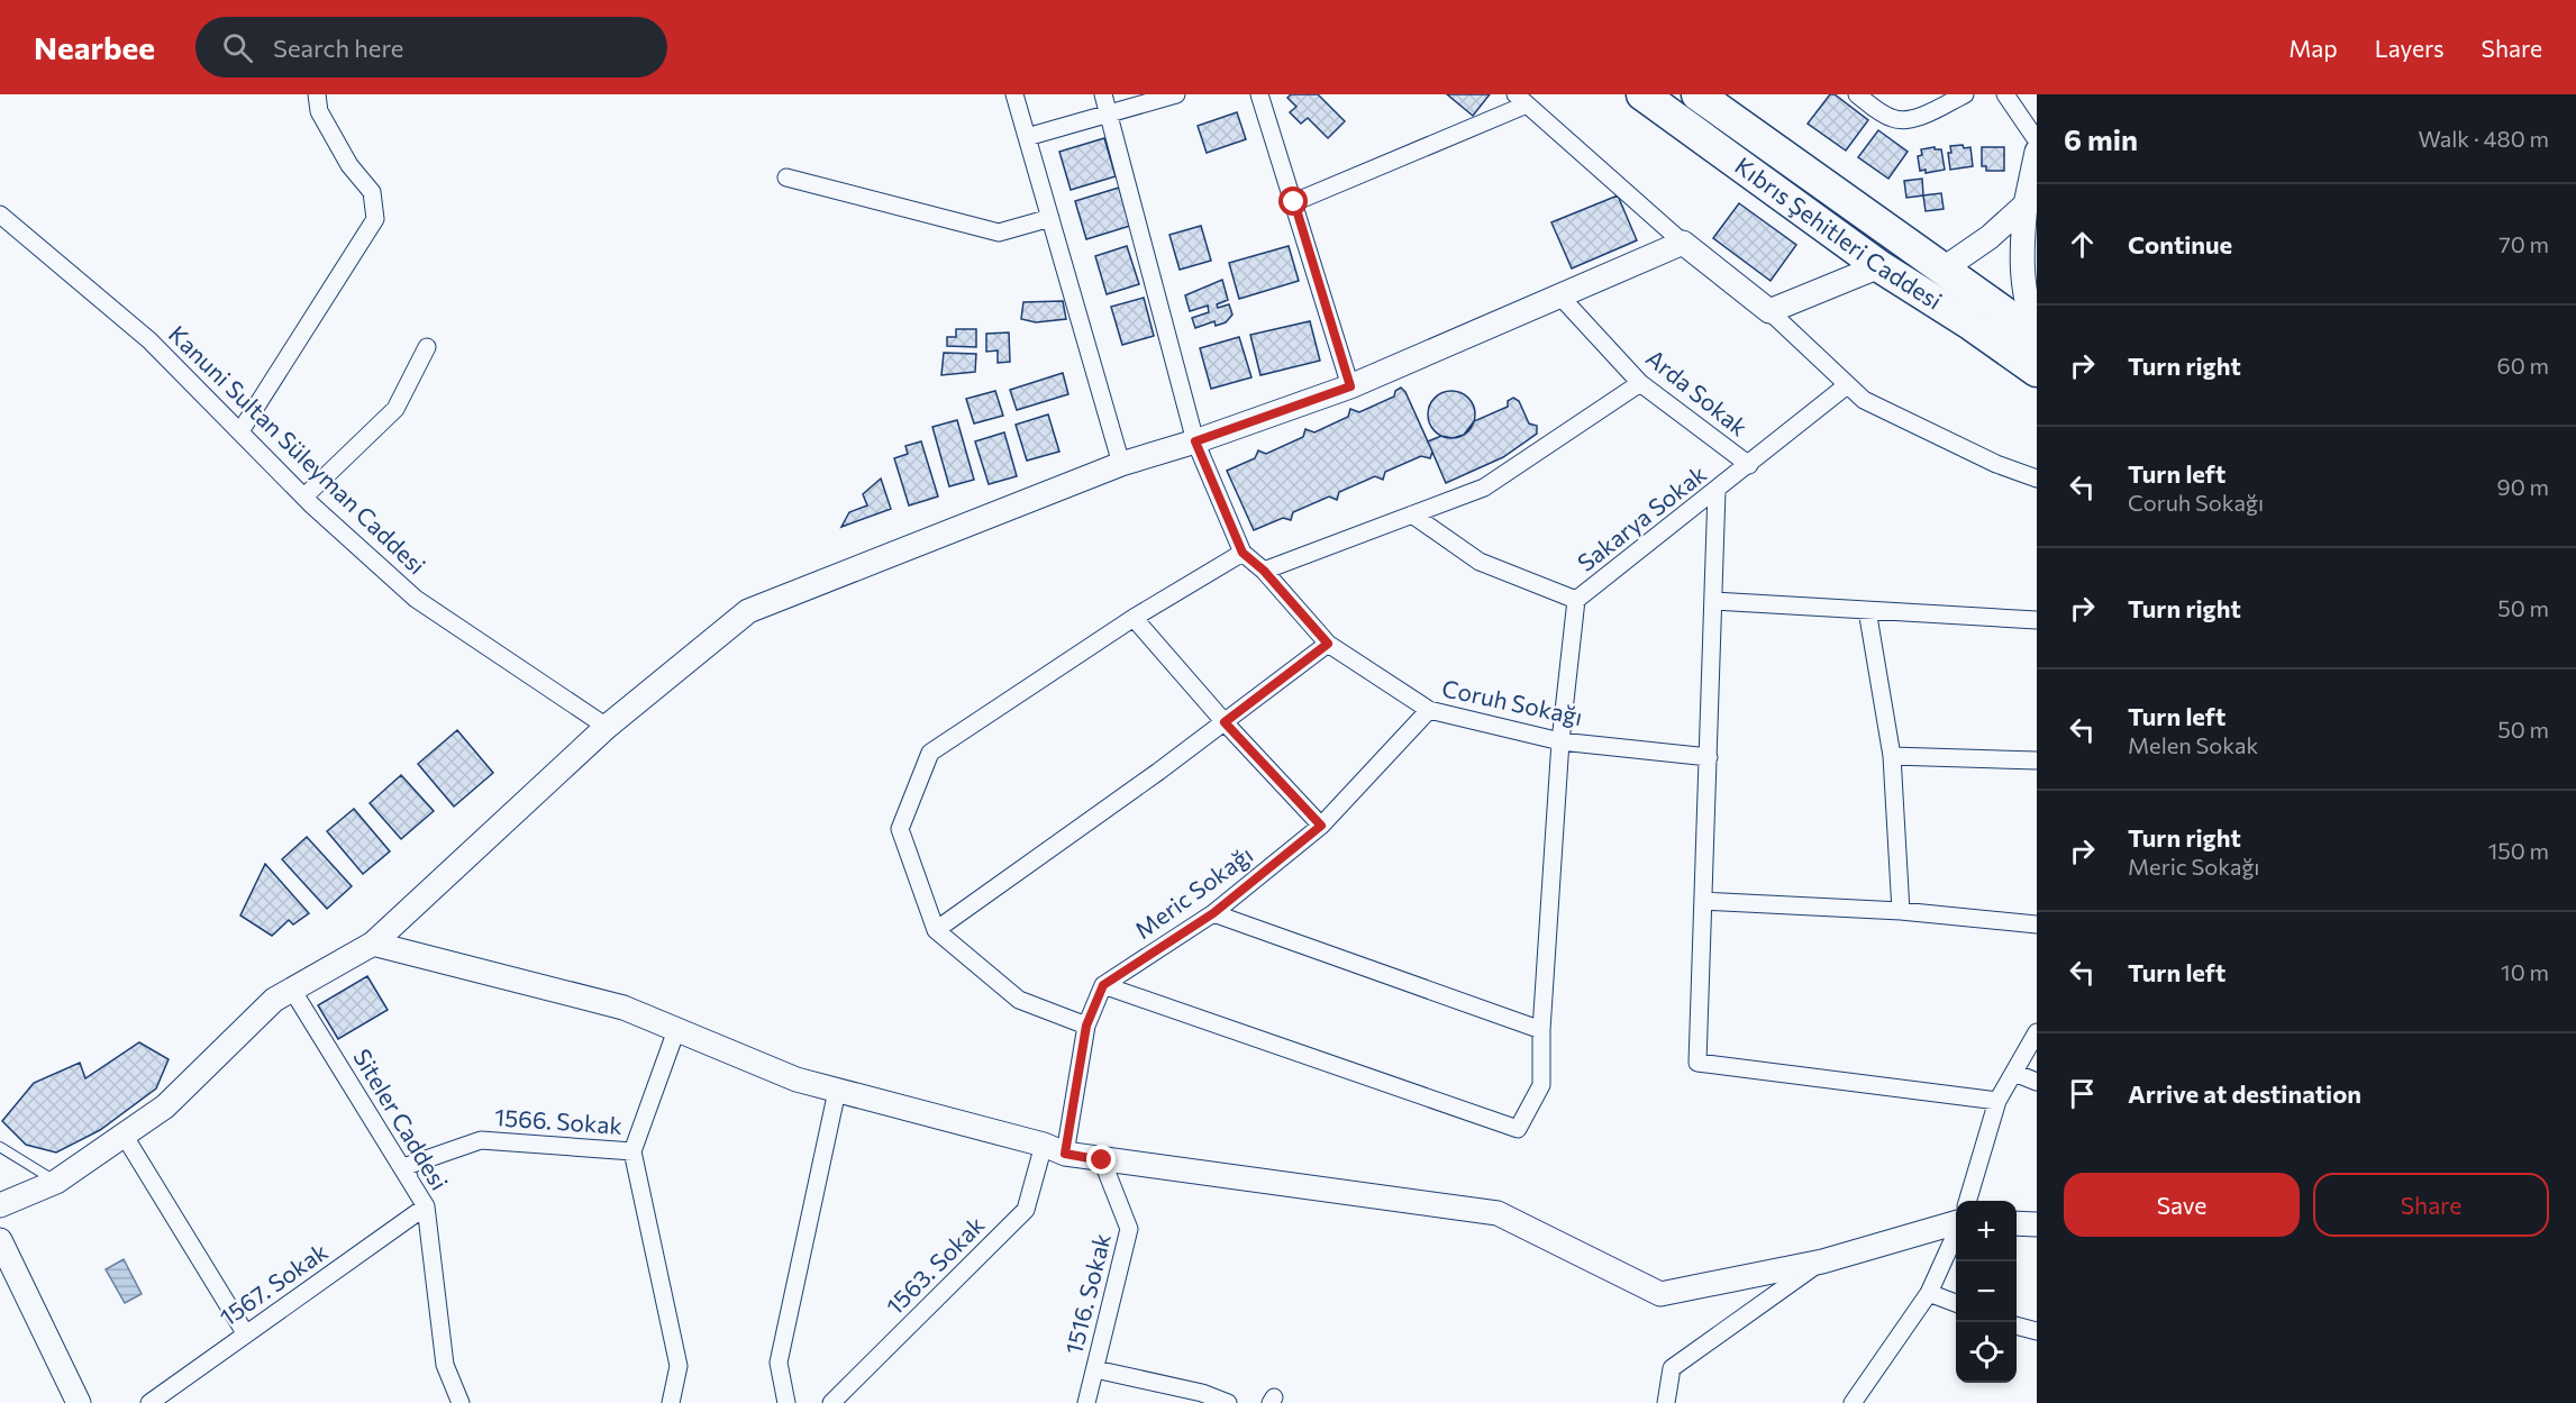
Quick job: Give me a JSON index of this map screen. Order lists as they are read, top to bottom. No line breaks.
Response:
{"streets":{"highway":["Kıbrıs Şehitleri Caddesi"],"street":["Arda Sokak","Kanuni Sultan Süleyman Caddesi","Sakarya Sokak","Coruh Sokağı","Meric Sokağı","Siteler Caddesi","1566. Sokak","1563. Sokak","1567. Sokak","1516. Sokak"]},"crossings":[["Arda Sokak","Sakarya Sokak"],["Sakarya Sokak","Coruh Sokağı"],["Sakarya Sokak","Meric Sokağı"],["Coruh Sokağı","Meric Sokağı"],["Siteler Caddesi","1566. Sokak"],["Siteler Caddesi","1567. Sokak"],["1566. Sokak","1567. Sokak"]],"page":{"header":"Nearbee","search":"Search here","nav":["Map","Layers","Share"],"heading":["6 min","Walk · 480 m"],"list":[["Continue","70 m"],["Turn right","60 m"],["Turn left","Coruh Sokağı","90 m"],["Turn right","50 m"],["Turn left","Melen Sokak","50 m"],["Turn right","Meric Sokağı","150 m"],["Turn left","10 m"],"Arrive at destination"],"buttons":["Save","Share"],"map_buttons":["+","−"]}}
